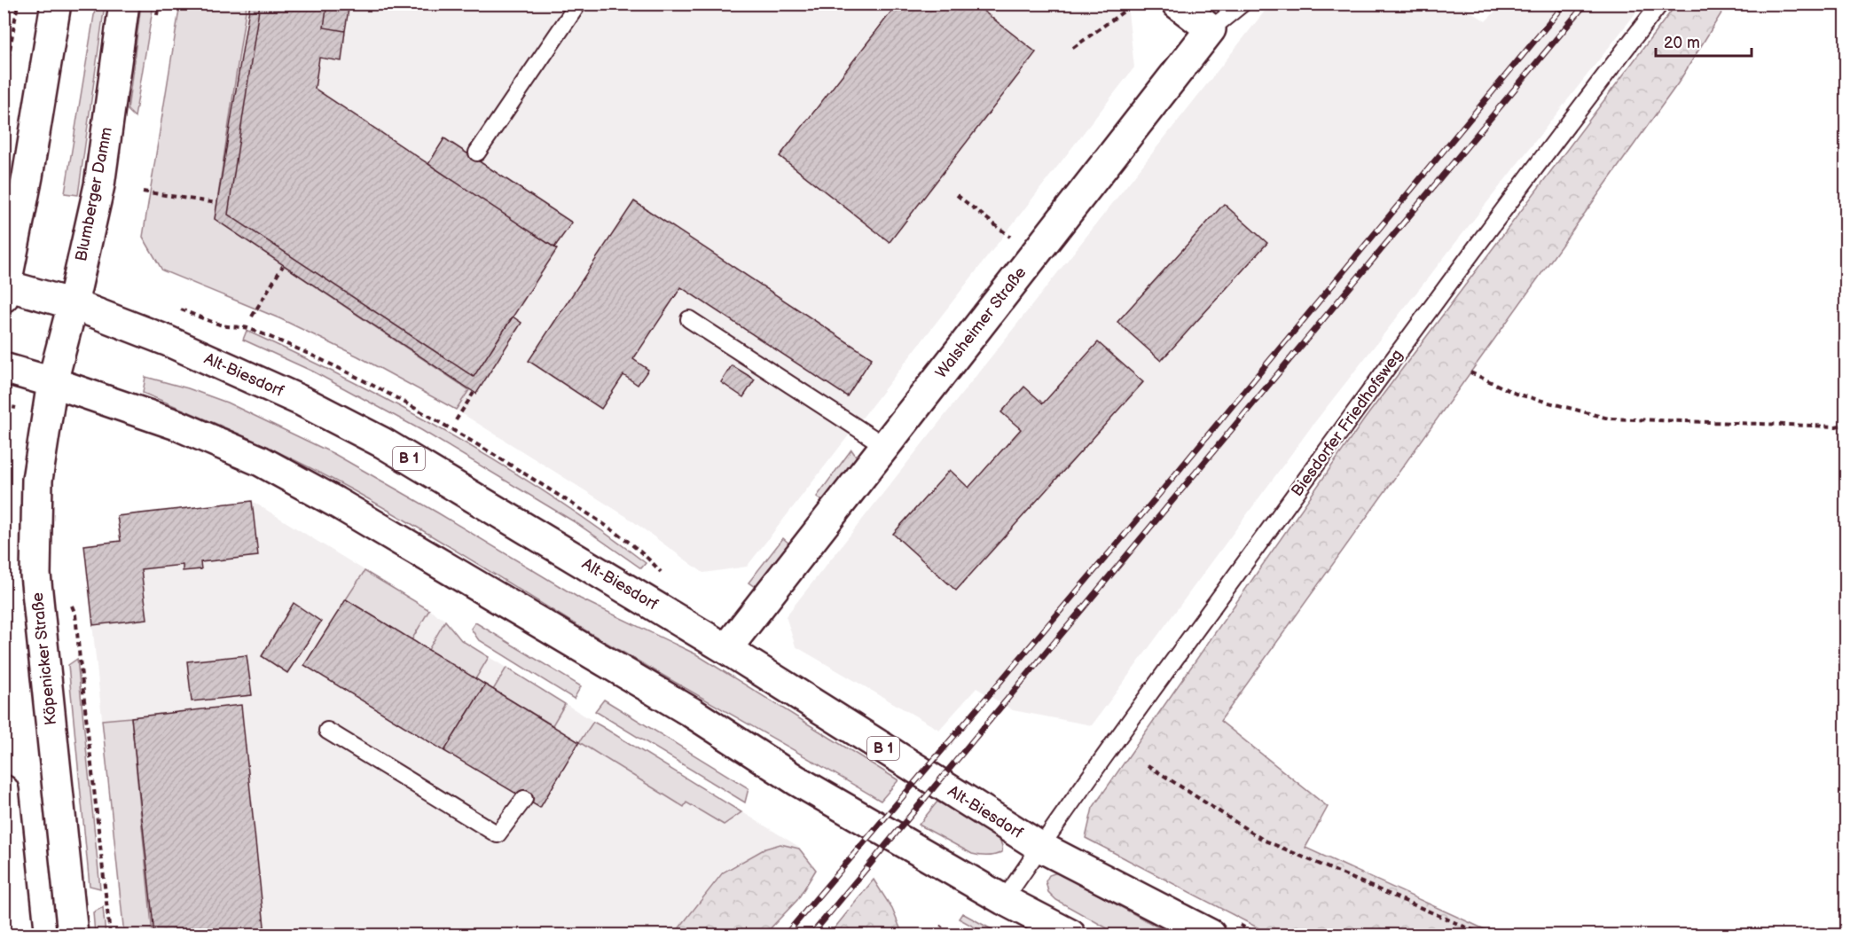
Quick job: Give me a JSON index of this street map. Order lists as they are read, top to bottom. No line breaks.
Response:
{"streets":{"main road":["Blumberger Damm","Walsheimer Straße","Alt-Biesdorf","B 1","Köpenicker Straße"],"lane":["Biesdorfer Friedhofsweg"]},"crossings":[["Blumberger Damm","Alt-Biesdorf"],["Blumberger Damm","Köpenicker Straße"],["Walsheimer Straße","Alt-Biesdorf"],["Alt-Biesdorf","Biesdorfer Friedhofsweg"]],"scale_bar":"20 m"}
